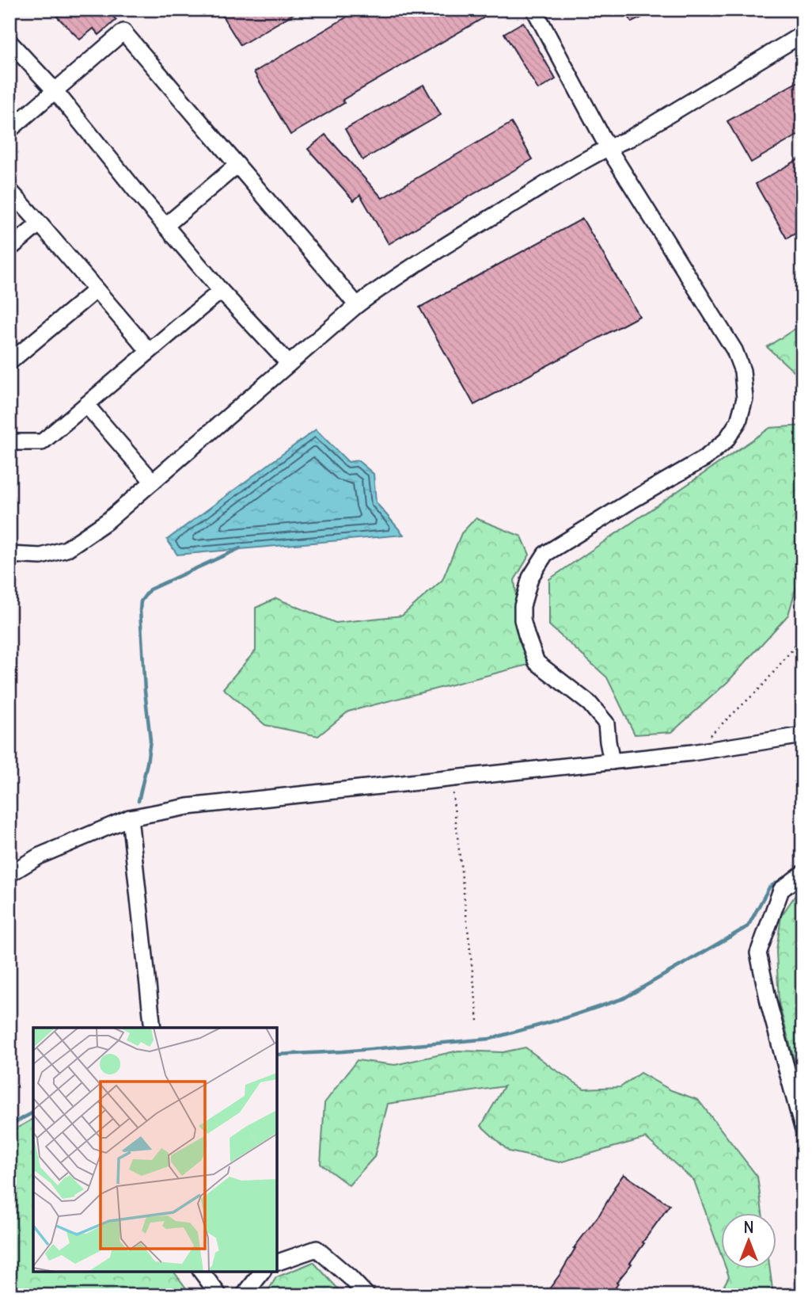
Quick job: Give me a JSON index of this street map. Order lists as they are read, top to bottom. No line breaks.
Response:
{"north":"top"}
